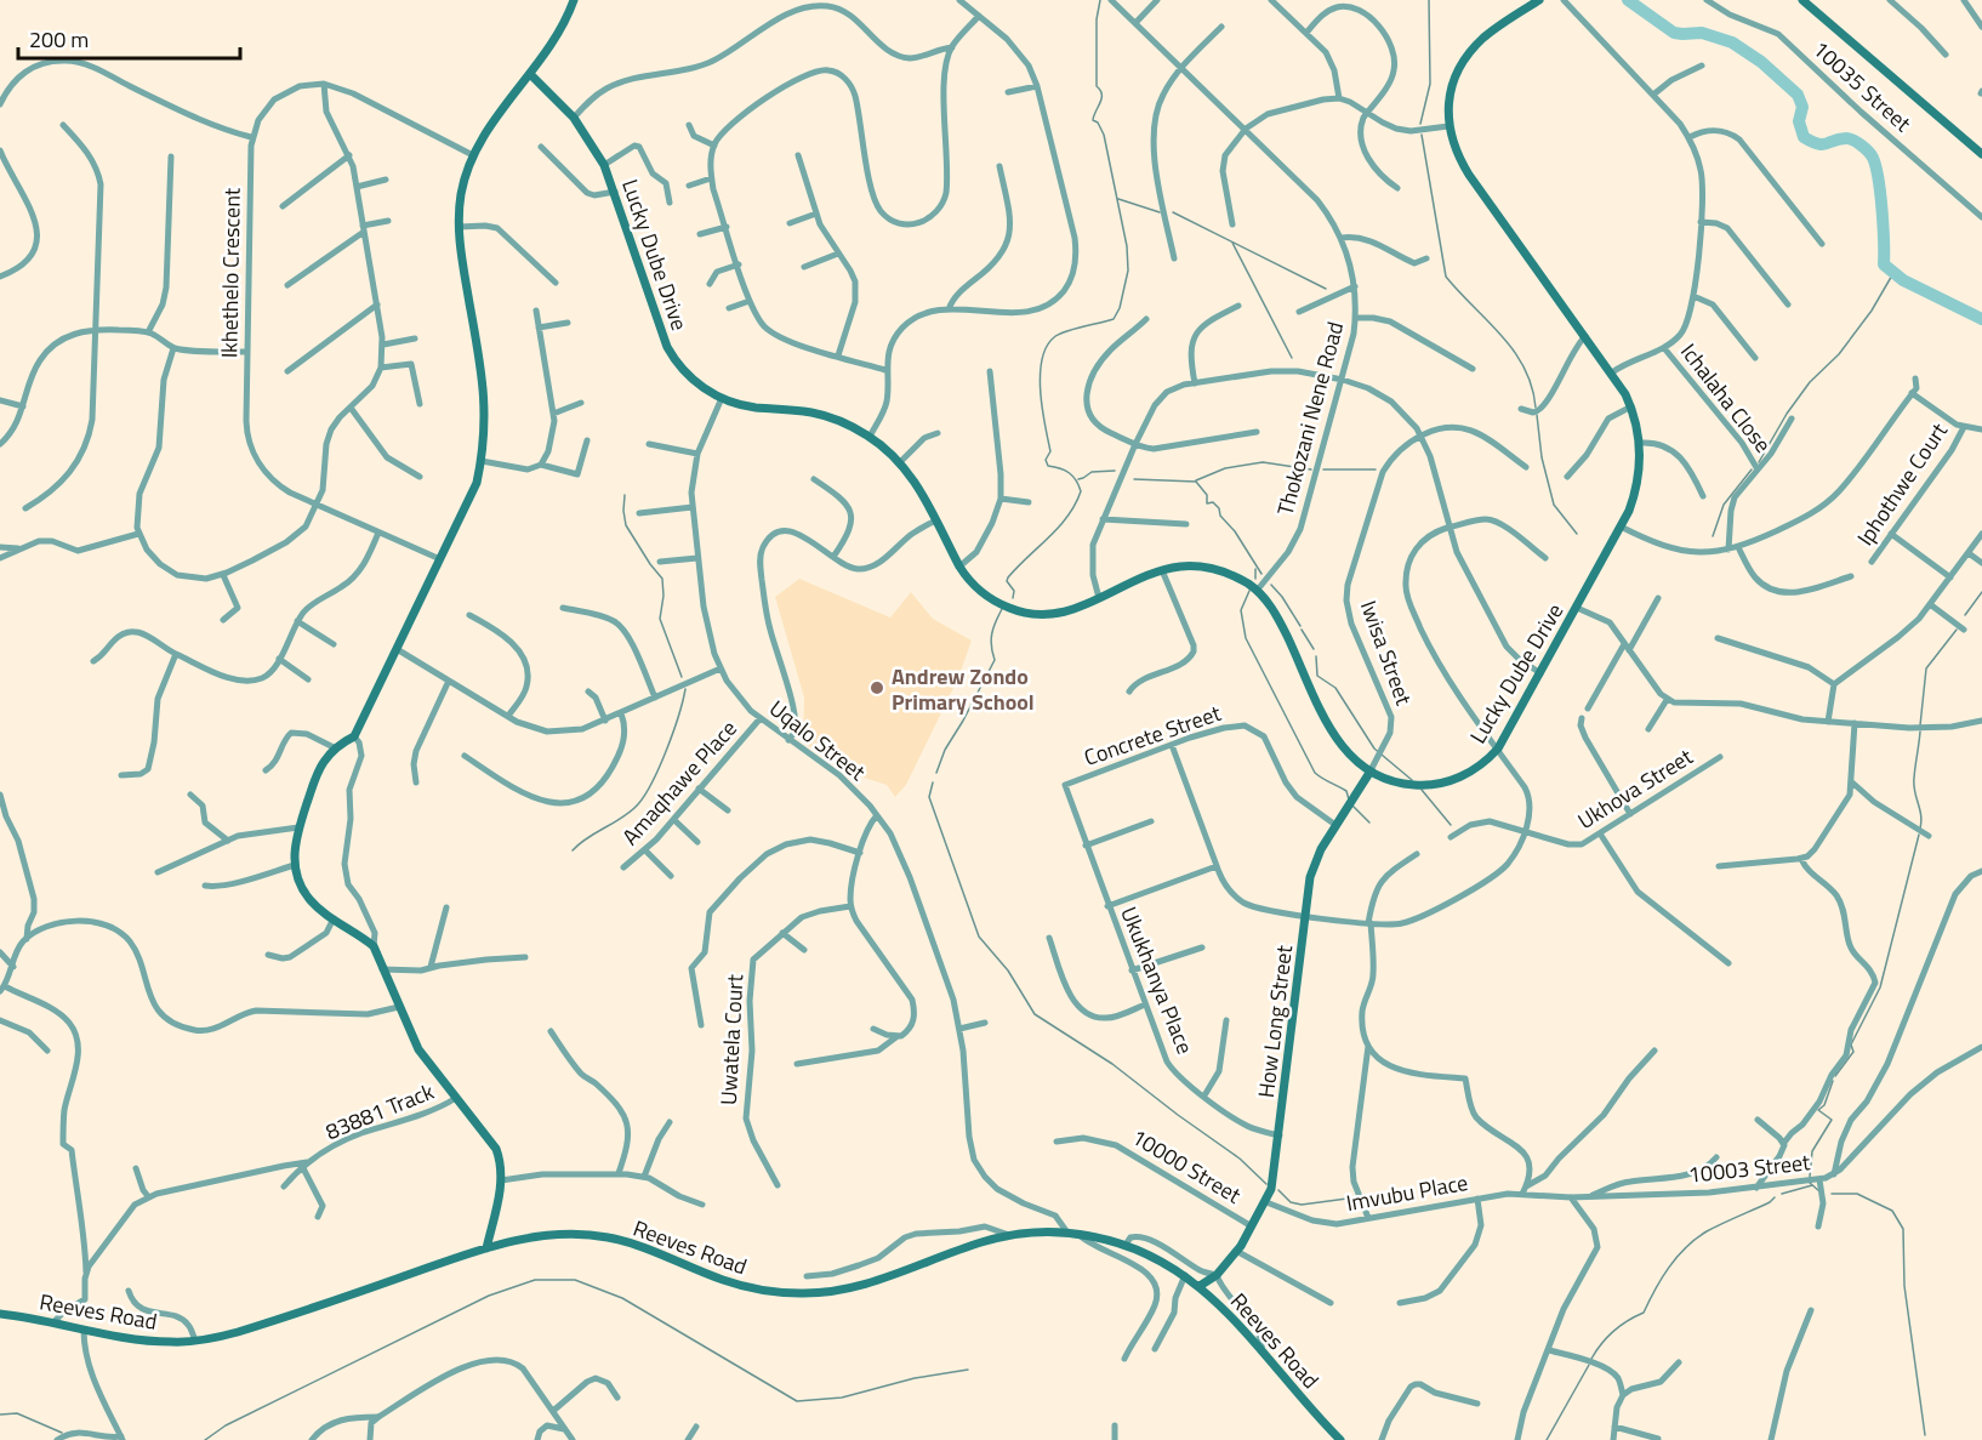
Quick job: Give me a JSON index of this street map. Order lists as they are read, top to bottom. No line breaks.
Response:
{"streets":{"street":["10035 Street","Lucky Dube Drive","Ikhethelo Crescent","Ichalaha Close","Thokozani Nene Road","Iphothwe Court","Iwisa Street","Concrete Street","Uqalo Street","Amaqhawe Place","Ukhova Street","Ukukhanya Place","How Long Street","Uwatela Court","83881 Track","10000 Street","10003 Street","Imvubu Place","Reeves Road"]},"crossings":[["Lucky Dube Drive","Thokozani Nene Road"],["Lucky Dube Drive","Iwisa Street"],["Lucky Dube Drive","Uqalo Street"],["Lucky Dube Drive","How Long Street"],["Iwisa Street","How Long Street"],["Concrete Street","Ukukhanya Place"],["Concrete Street","How Long Street"],["Uqalo Street","Amaqhawe Place"],["Uqalo Street","Reeves Road"],["Ukukhanya Place","How Long Street"],["How Long Street","10000 Street"],["How Long Street","Imvubu Place"],["How Long Street","Reeves Road"],["10003 Street","Imvubu Place"]],"places":["Andrew Zondo Primary School"],"scale_bar":"200 m"}
